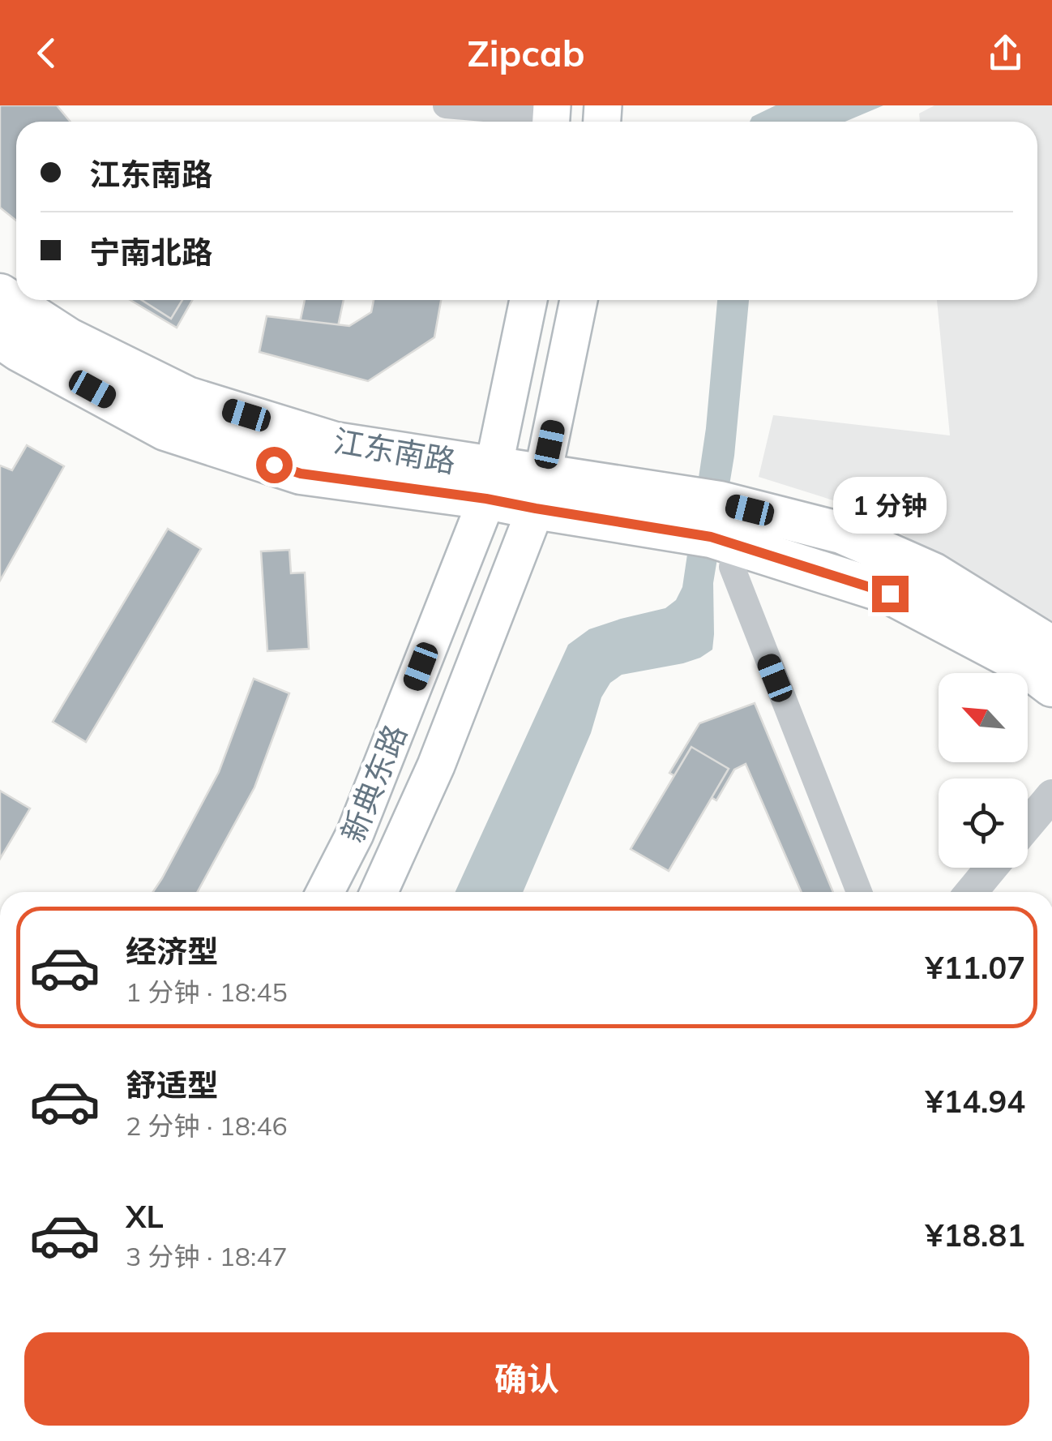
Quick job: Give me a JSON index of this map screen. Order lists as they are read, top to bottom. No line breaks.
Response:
{"streets":{"main road":["江东南路","新典东路"]},"crossings":[["江东南路","新典东路"]],"north":"top left","page":{"header":"Zipcab","banner":["江东南路","宁南北路"],"bubble":"1 分钟","list":[{"name":"经济型","note":"1 分钟 · 18:45","value":"¥11.07"},{"name":"舒适型","note":"2 分钟 · 18:46","value":"¥14.94"},{"name":"XL","note":"3 分钟 · 18:47","value":"¥18.81"}],"buttons":"确认"}}
